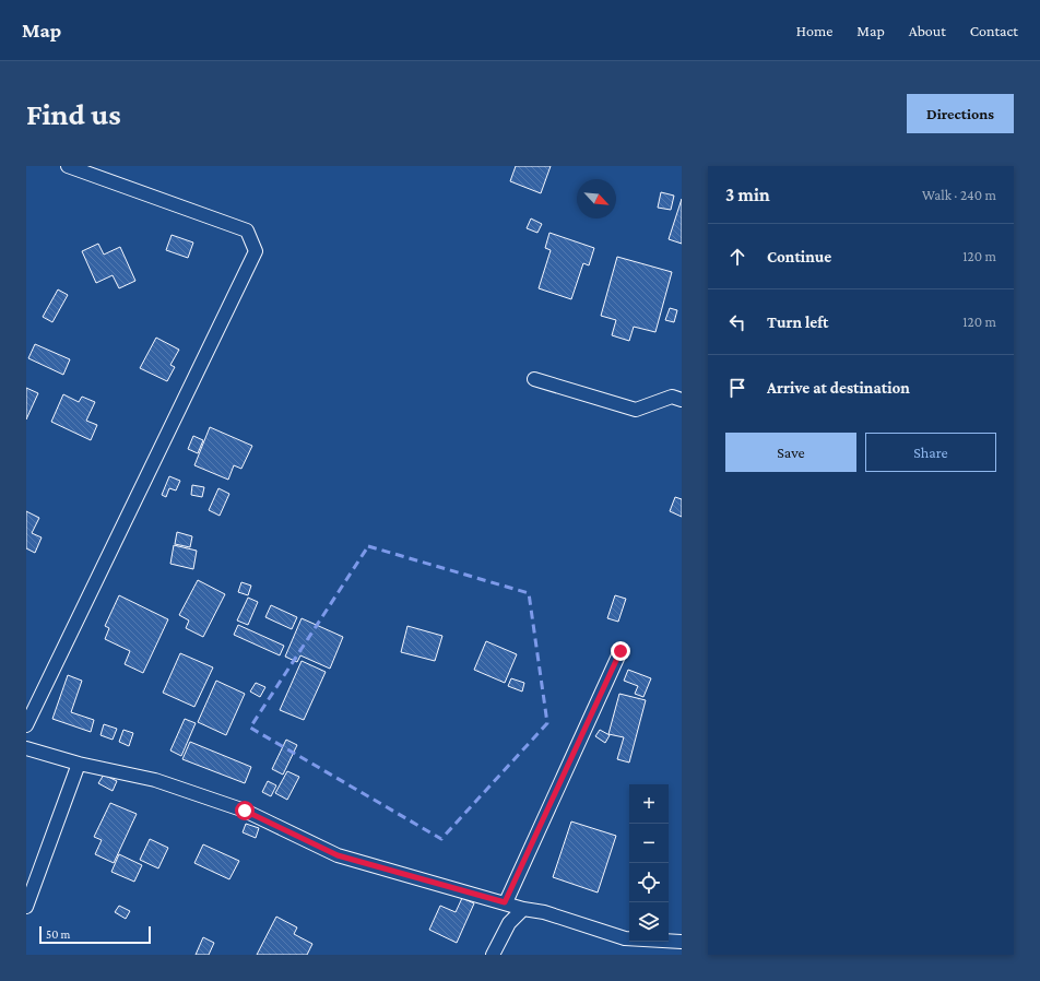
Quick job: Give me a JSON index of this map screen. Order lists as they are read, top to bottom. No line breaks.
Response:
{"scale_bar":"50 m","north":"bottom right","page":{"header":"Map","nav":["Home","Map","About","Contact"],"buttons":["Directions",["Save","Share"]],"title":"Find us","heading":["3 min","Walk · 240 m"],"list":[["Continue","120 m"],["Turn left","120 m"],"Arrive at destination"],"map_buttons":["+","−"],"scale":"50 m"}}
